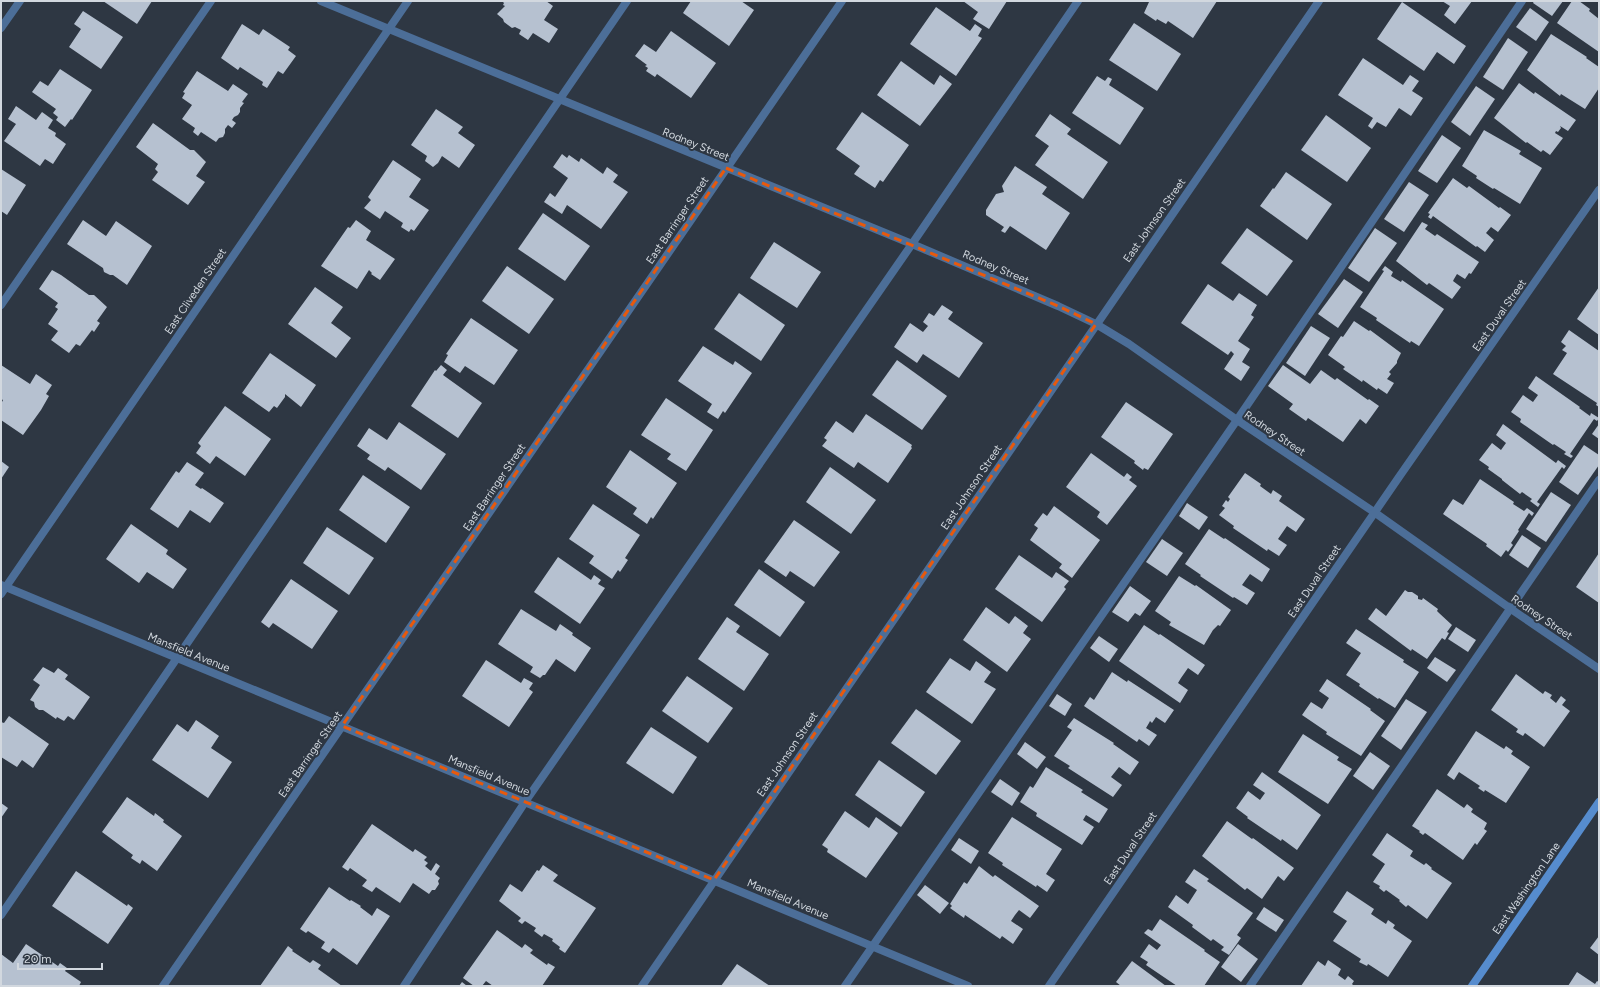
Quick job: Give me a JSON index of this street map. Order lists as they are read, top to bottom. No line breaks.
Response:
{"streets":{"main road":["East Washington Lane"],"street":["Rodney Street","East Barringer Street","East Johnson Street","East Cliveden Street","East Duval Street","Mansfield Avenue"]},"crossings":[["Rodney Street","East Barringer Street"],["Rodney Street","East Johnson Street"],["Rodney Street","East Cliveden Street"],["Rodney Street","East Duval Street"],["East Barringer Street","Mansfield Avenue"],["East Johnson Street","Mansfield Avenue"],["East Cliveden Street","Mansfield Avenue"]],"scale_bar":"20 m"}
